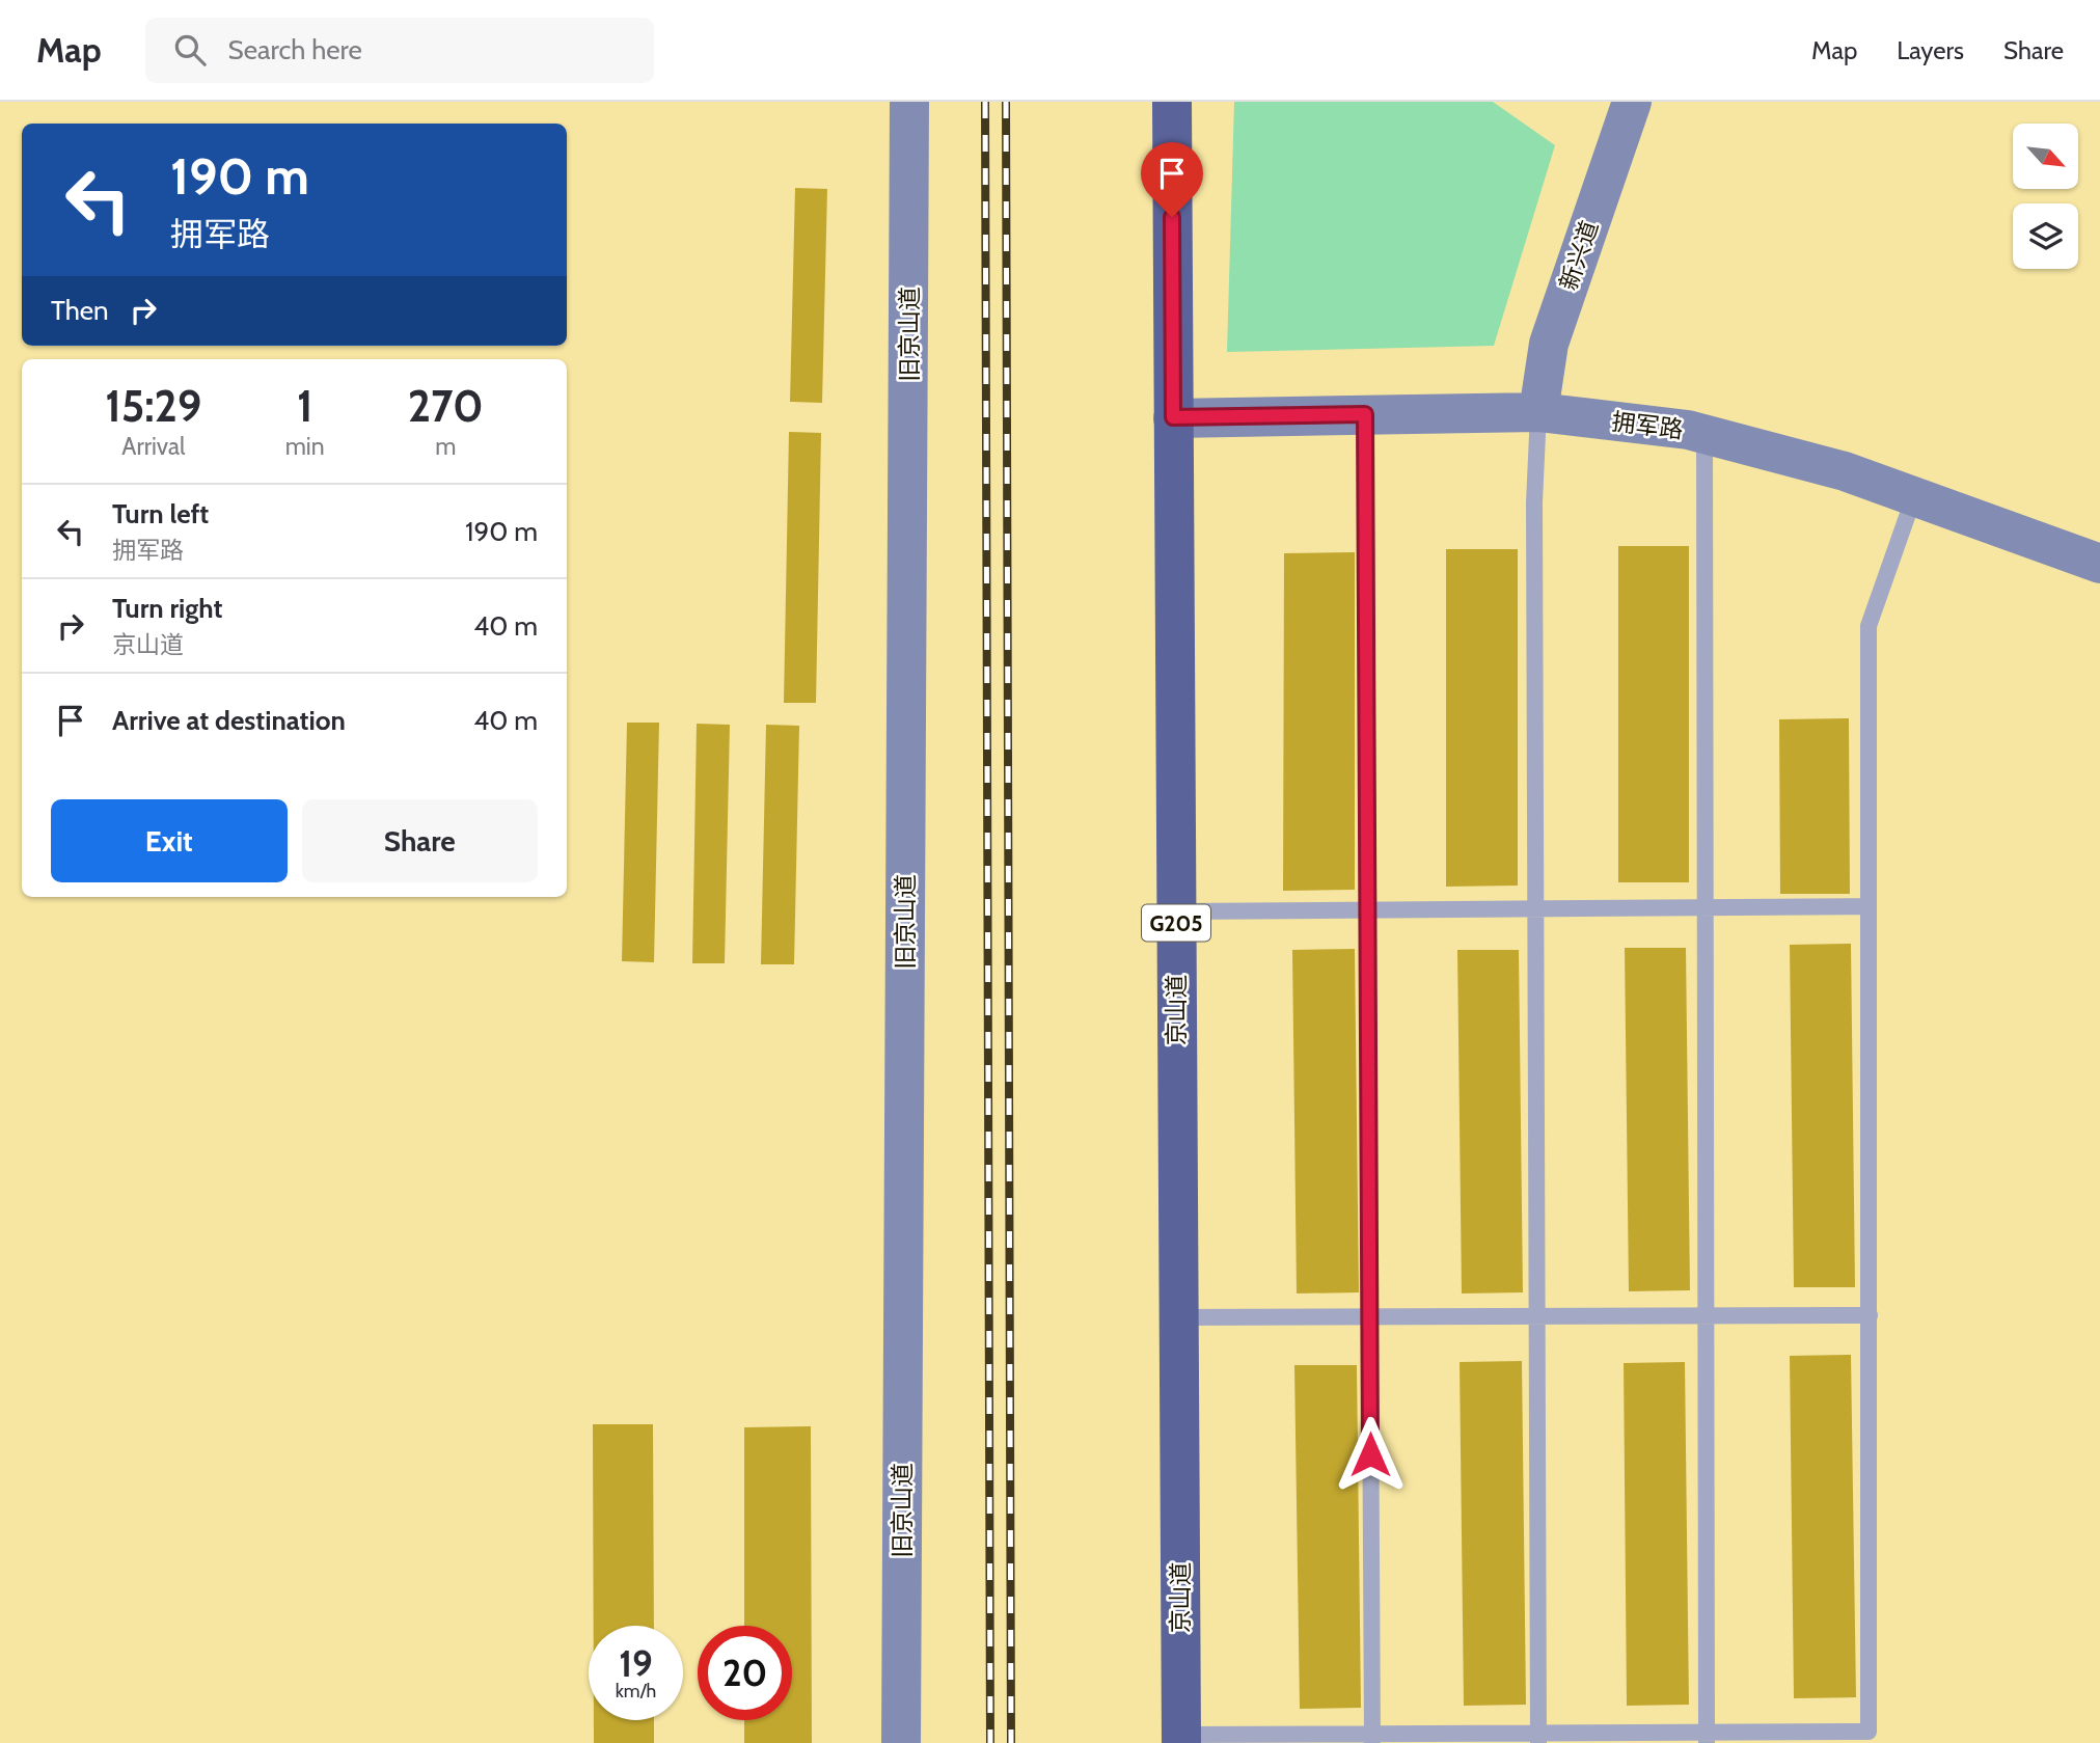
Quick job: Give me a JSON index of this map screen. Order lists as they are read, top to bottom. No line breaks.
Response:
{"streets":{"highway":["G205","京山道"],"street":["新兴道","旧京山道","拥军路"]},"crossings":[["新兴道","拥军路"],["拥军路","京山道"]],"north":"bottom right","page":{"header":"Map","search":"Search here","nav":["Map","Layers","Share"],"turn":["190 m","拥军路"],"then":"Then","eta":["15:29","Arrival","1","min","270","m"],"list":[{"name":"Turn left","note":"拥军路","value":"190 m"},{"name":"Turn right","note":"京山道","value":"40 m"},{"name":"Arrive at destination","value":"40 m"}],"buttons":["Exit","Share"],"speed":"19 km/h","limit":"20"}}
